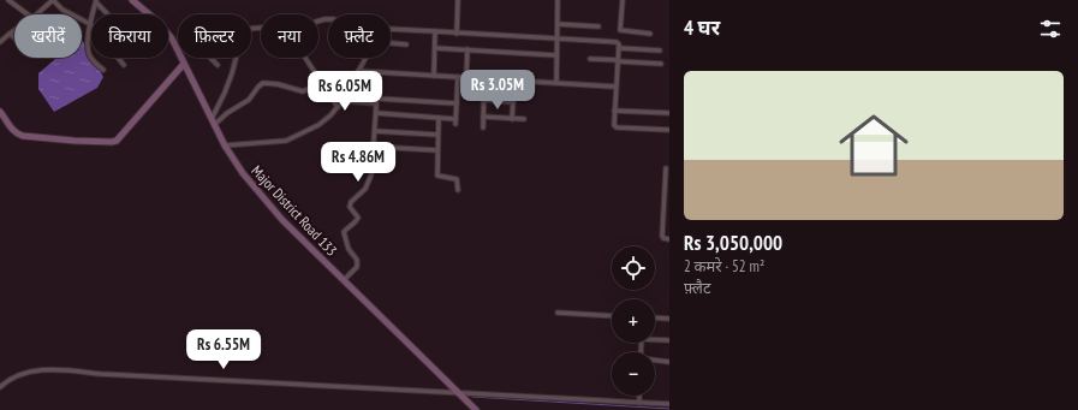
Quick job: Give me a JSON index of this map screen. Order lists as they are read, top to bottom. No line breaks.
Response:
{"streets":{"main road":["Major District Road 133"]},"page":{"heading":"4 घर","chip":["खरीदें","किराया","फ़िल्टर","नया","फ़्लैट"],"list":[{"name":"Rs 3,050,000","note":"2 कमरे · 52 m² · फ़्लैट"}],"price":["Rs 3.05M","Rs 6.05M","Rs 4.86M","Rs 6.55M"],"map_buttons":["+","−"]}}
